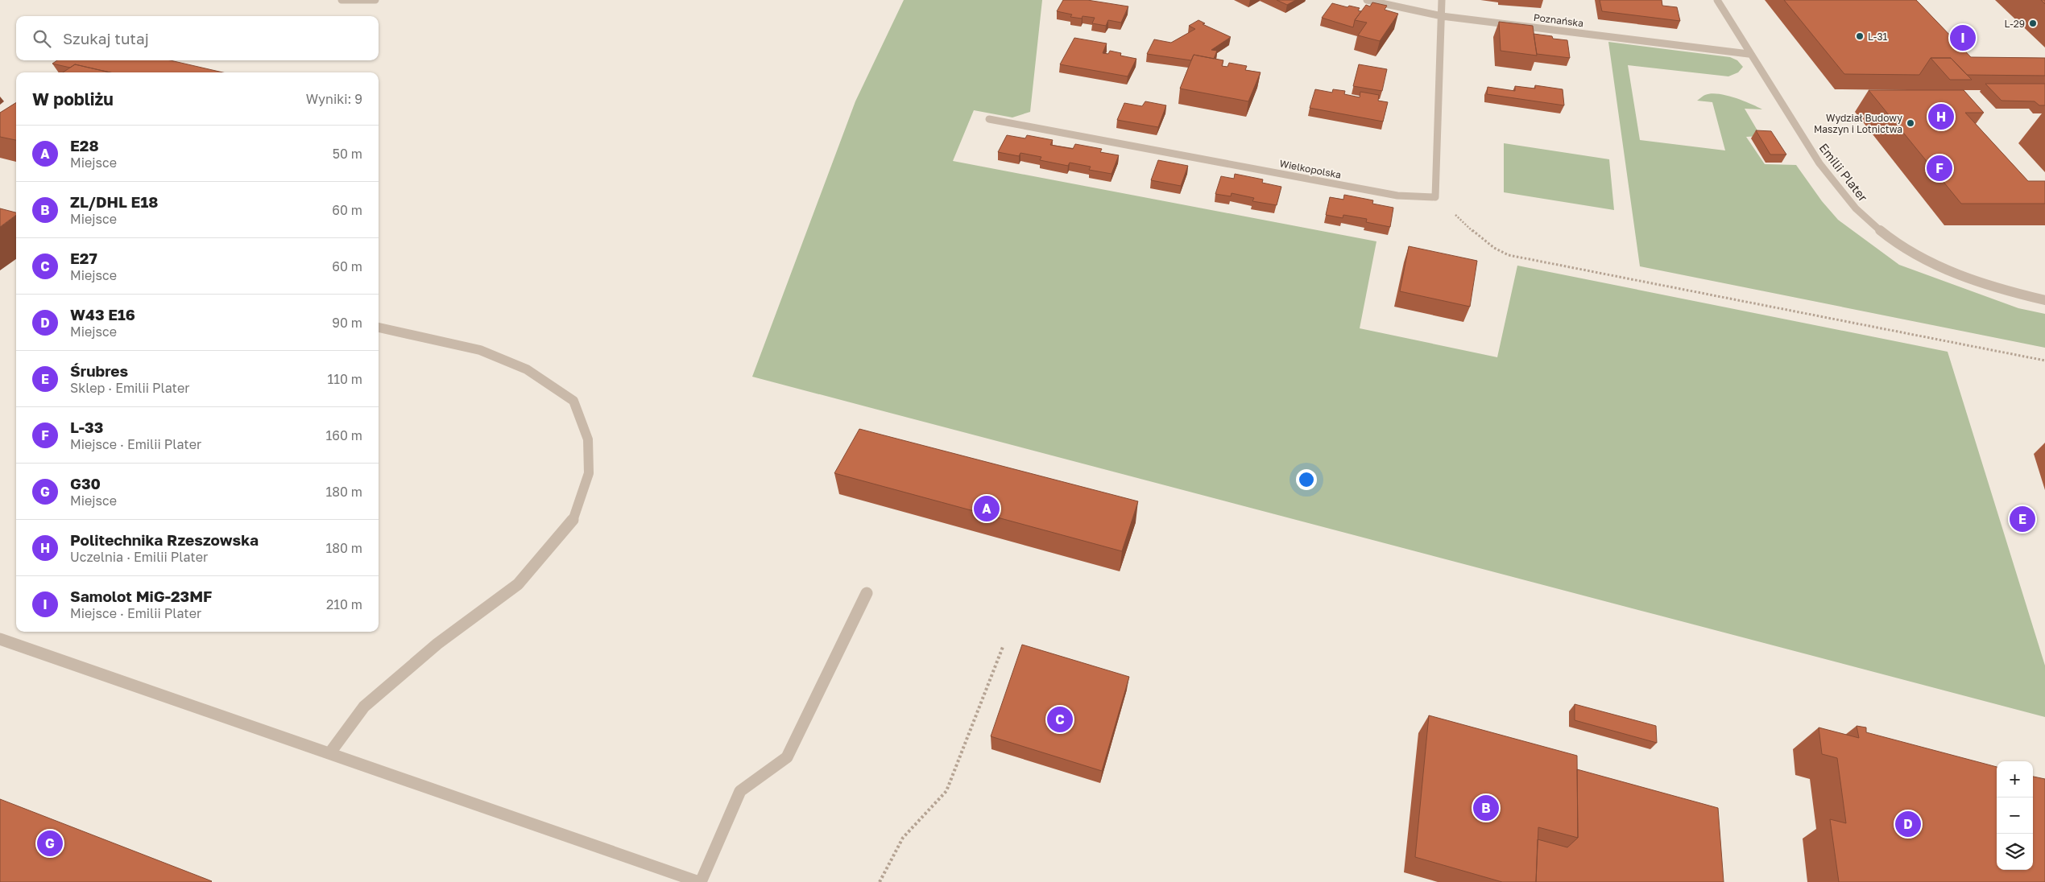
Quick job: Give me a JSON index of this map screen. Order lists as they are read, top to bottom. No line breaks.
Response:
{"streets":{"street":["Poznańska","Wielkopolska","Emilii Plater"]},"crossings":[["Poznańska","Emilii Plater"]],"places":["L-29","L-31","Wydział Budowy Maszyn i Lotnictwa"],"page":{"search":"Szukaj tutaj","pins":["I","H","F","A","E","C","B","D","G"],"heading":["W pobliżu","Wyniki: 9"],"list":[{"mark":"A","name":"E28","note":"Miejsce","value":"50 m"},{"mark":"B","name":"ZL/DHL E18","note":"Miejsce","value":"60 m"},{"mark":"C","name":"E27","note":"Miejsce","value":"60 m"},{"mark":"D","name":"W43 E16","note":"Miejsce","value":"90 m"},{"mark":"E","name":"Śrubres","note":"Sklep · Emilii Plater","value":"110 m"},{"mark":"F","name":"L-33","note":"Miejsce · Emilii Plater","value":"160 m"},{"mark":"G","name":"G30","note":"Miejsce","value":"180 m"},{"mark":"H","name":"Politechnika Rzeszowska","note":"Uczelnia · Emilii Plater","value":"180 m"},{"mark":"I","name":"Samolot MiG-23MF","note":"Miejsce · Emilii Plater","value":"210 m"}],"map_buttons":["+","−"]}}
